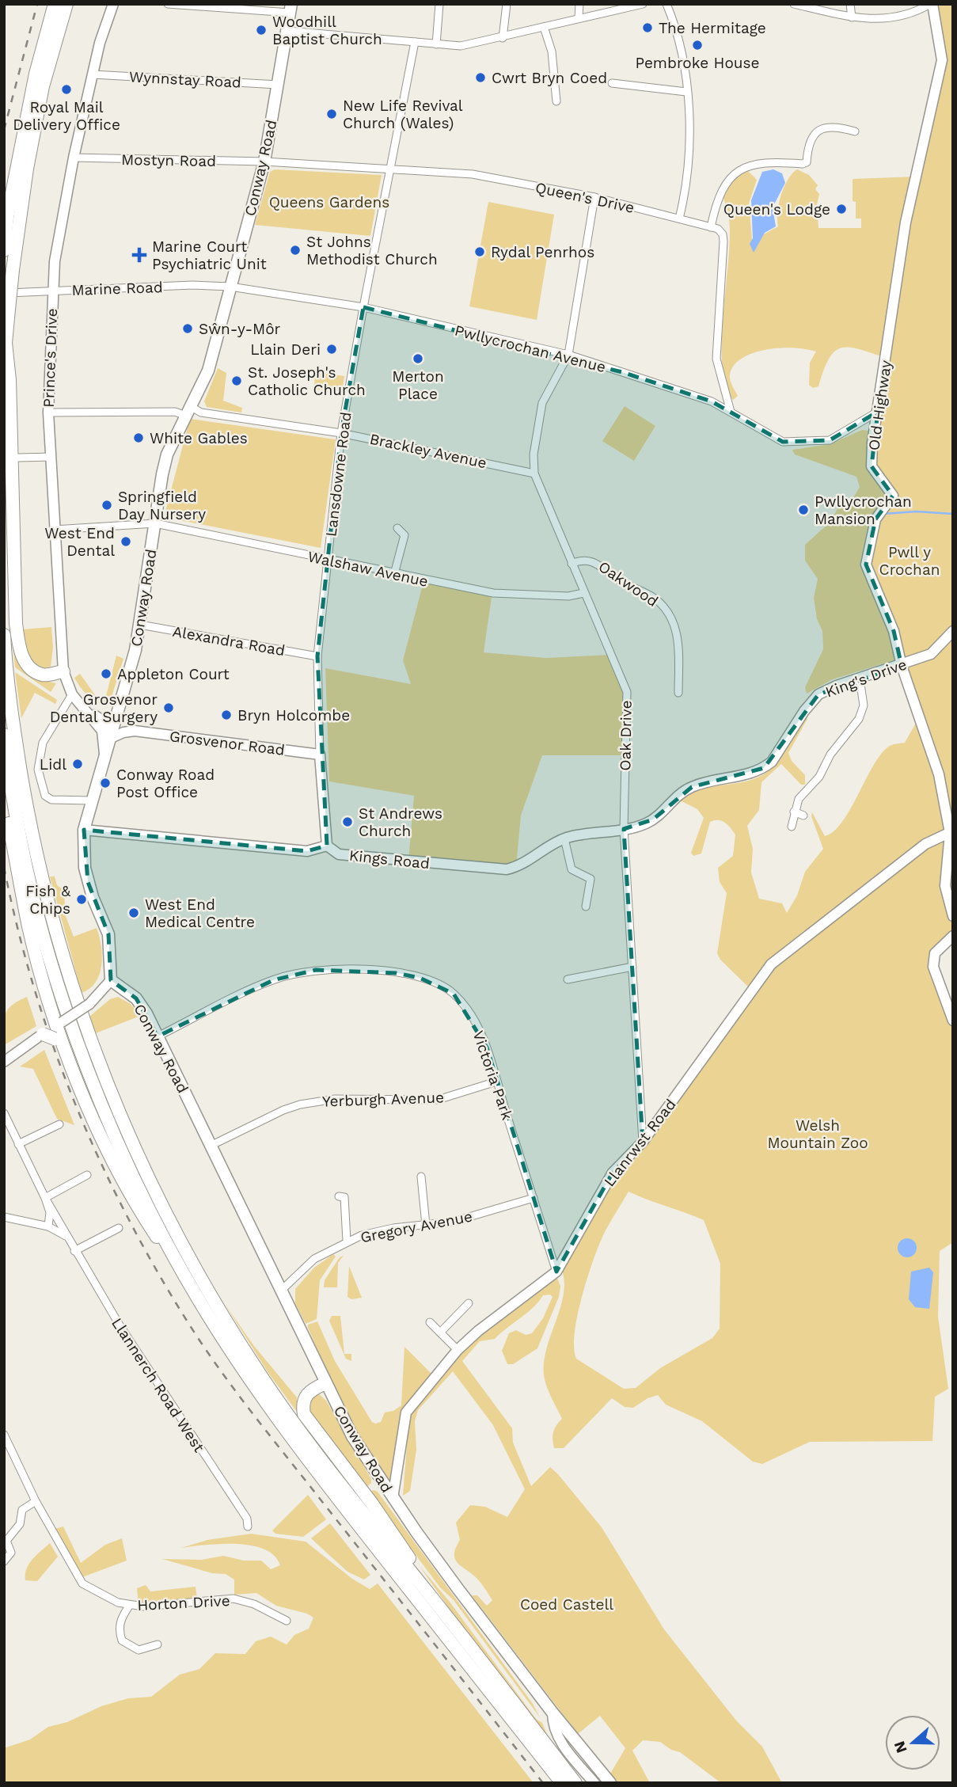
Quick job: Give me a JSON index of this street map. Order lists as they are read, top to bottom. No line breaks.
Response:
{"streets":{"main road":["Conway Road","Prince's Drive","Old Highway","Lansdowne Road","King's Drive","Grosvenor Road","Kings Road","Llanrwst Road"],"street":["Wynnstay Road","Mostyn Road","Queen's Drive","Marine Road","Pwllycrochan Avenue","Brackley Avenue","Walshaw Avenue","Oakwood","Alexandra Road","Oak Drive","Victoria Park","Yerburgh Avenue","Gregory Avenue","Llannerch Road West","Horton Drive"]},"crossings":[["Wynnstay Road","Conway Road"],["Wynnstay Road","Prince's Drive"],["Mostyn Road","Conway Road"],["Mostyn Road","Queen's Drive"],["Mostyn Road","Prince's Drive"],["Conway Road","Queen's Drive"],["Conway Road","Marine Road"],["Conway Road","Pwllycrochan Avenue"],["Conway Road","Prince's Drive"],["Conway Road","Brackley Avenue"],["Conway Road","Walshaw Avenue"],["Conway Road","Alexandra Road"],["Conway Road","Grosvenor Road"],["Conway Road","Victoria Park"],["Conway Road","Yerburgh Avenue"],["Conway Road","Llanrwst Road"],["Conway Road","Gregory Avenue"],["Queen's Drive","Lansdowne Road"],["Queen's Drive","Oak Drive"],["Marine Road","Pwllycrochan Avenue"],["Marine Road","Prince's Drive"],["Pwllycrochan Avenue","Old Highway"],["Pwllycrochan Avenue","Lansdowne Road"],["Pwllycrochan Avenue","Oak Drive"],["Prince's Drive","Brackley Avenue"],["Prince's Drive","Walshaw Avenue"],["Prince's Drive","Grosvenor Road"],["Old Highway","King's Drive"],["Old Highway","Llanrwst Road"],["Brackley Avenue","Lansdowne Road"],["Brackley Avenue","Oak Drive"],["Lansdowne Road","Walshaw Avenue"],["Lansdowne Road","Alexandra Road"],["Lansdowne Road","Grosvenor Road"],["Lansdowne Road","Kings Road"],["Walshaw Avenue","Oak Drive"],["Oakwood","Oak Drive"],["King's Drive","Oak Drive"],["King's Drive","Kings Road"],["Oak Drive","Kings Road"],["Oak Drive","Llanrwst Road"],["Victoria Park","Yerburgh Avenue"],["Victoria Park","Llanrwst Road"],["Victoria Park","Gregory Avenue"]],"parks":["Queens Gardens","Pwll y Crochan","Welsh Mountain Zoo","Coed Castell"],"places":{"other":["The Hermitage","Woodhill Baptist Church","Pembroke House","Cwrt Bryn Coed","Royal Mail Delivery Office","New Life Revival Church (Wales)","Queen's Lodge","St Johns Methodist Church","Rydal Penrhos","Sŵn-y-Môr","Llain Deri","Merton Place","St. Joseph's Catholic Church","White Gables","Springfield Day Nursery","Pwllycrochan Mansion","West End Dental","Appleton Court","Grosvenor Dental Surgery","Bryn Holcombe","Lidl","Conway Road Post Office","St Andrews Church","Fish & Chips","West End Medical Centre"],"health":["Marine Court Psychiatric Unit"]},"north":"left"}
